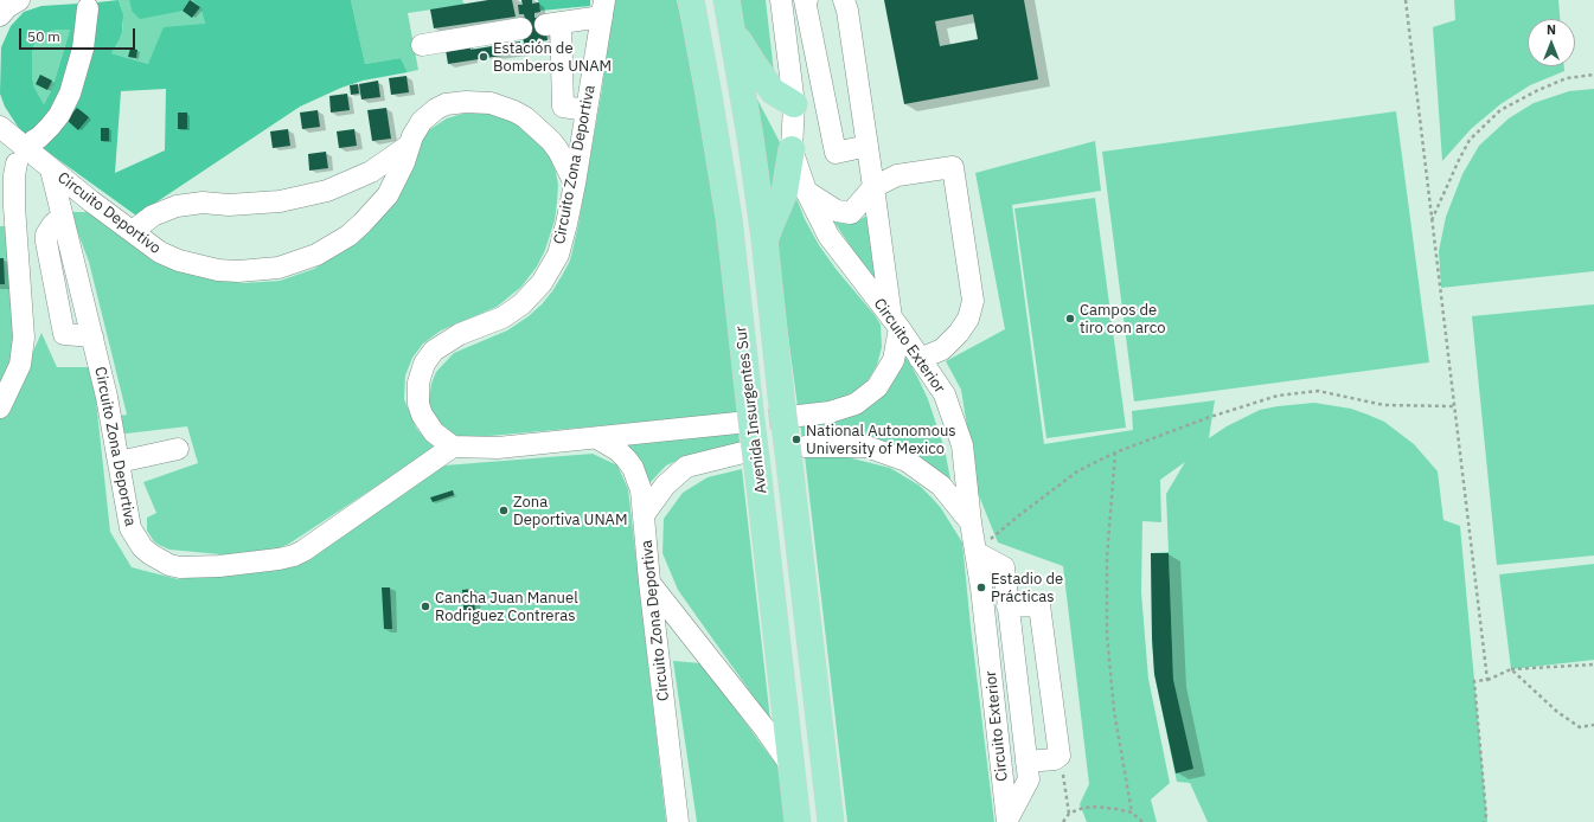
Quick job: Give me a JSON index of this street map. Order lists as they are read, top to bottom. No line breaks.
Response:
{"streets":{"main road":["Avenida Insurgentes Sur"],"street":["Circuito Zona Deportiva","Circuito Deportivo","Circuito Exterior"]},"crossings":[["Circuito Zona Deportiva","Circuito Deportivo"]],"places":["Estación de Bomberos UNAM","Campos de tiro con arco","National Autonomous University of Mexico","Zona Deportiva UNAM","Estadio de Prácticas","Cancha Juan Manuel Rodriguez Contreras"],"scale_bar":"50 m","north":"top"}
